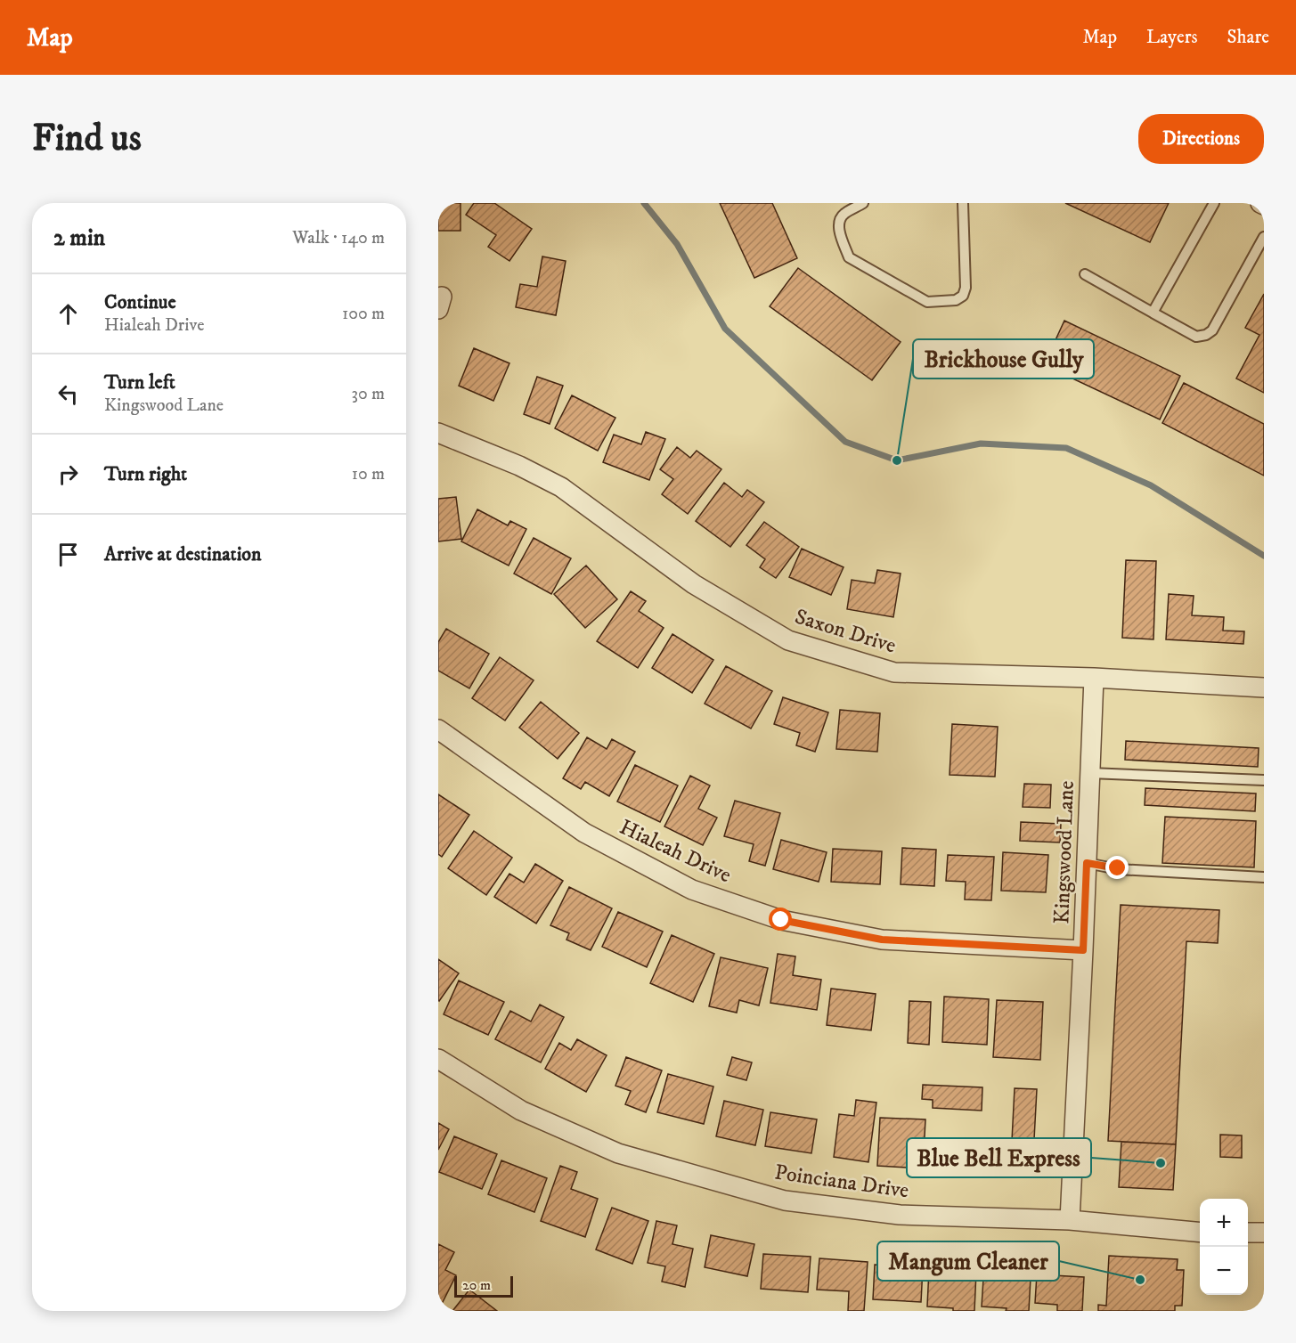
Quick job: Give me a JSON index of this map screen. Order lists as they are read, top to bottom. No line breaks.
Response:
{"streets":{"street":["Saxon Drive","Hialeah Drive","Kingswood Lane","Poinciana Drive"]},"crossings":[["Saxon Drive","Kingswood Lane"],["Hialeah Drive","Kingswood Lane"],["Kingswood Lane","Poinciana Drive"]],"places":["Brickhouse Gully","Blue Bell Express","Mangum Cleaner"],"scale_bar":"20 m","page":{"header":"Map","nav":["Map","Layers","Share"],"buttons":"Directions","title":"Find us","heading":["2 min","Walk · 140 m"],"list":[["Continue","Hialeah Drive","100 m"],["Turn left","Kingswood Lane","30 m"],["Turn right","10 m"],"Arrive at destination"],"map_buttons":["+","−"],"scale":"20 m"}}
